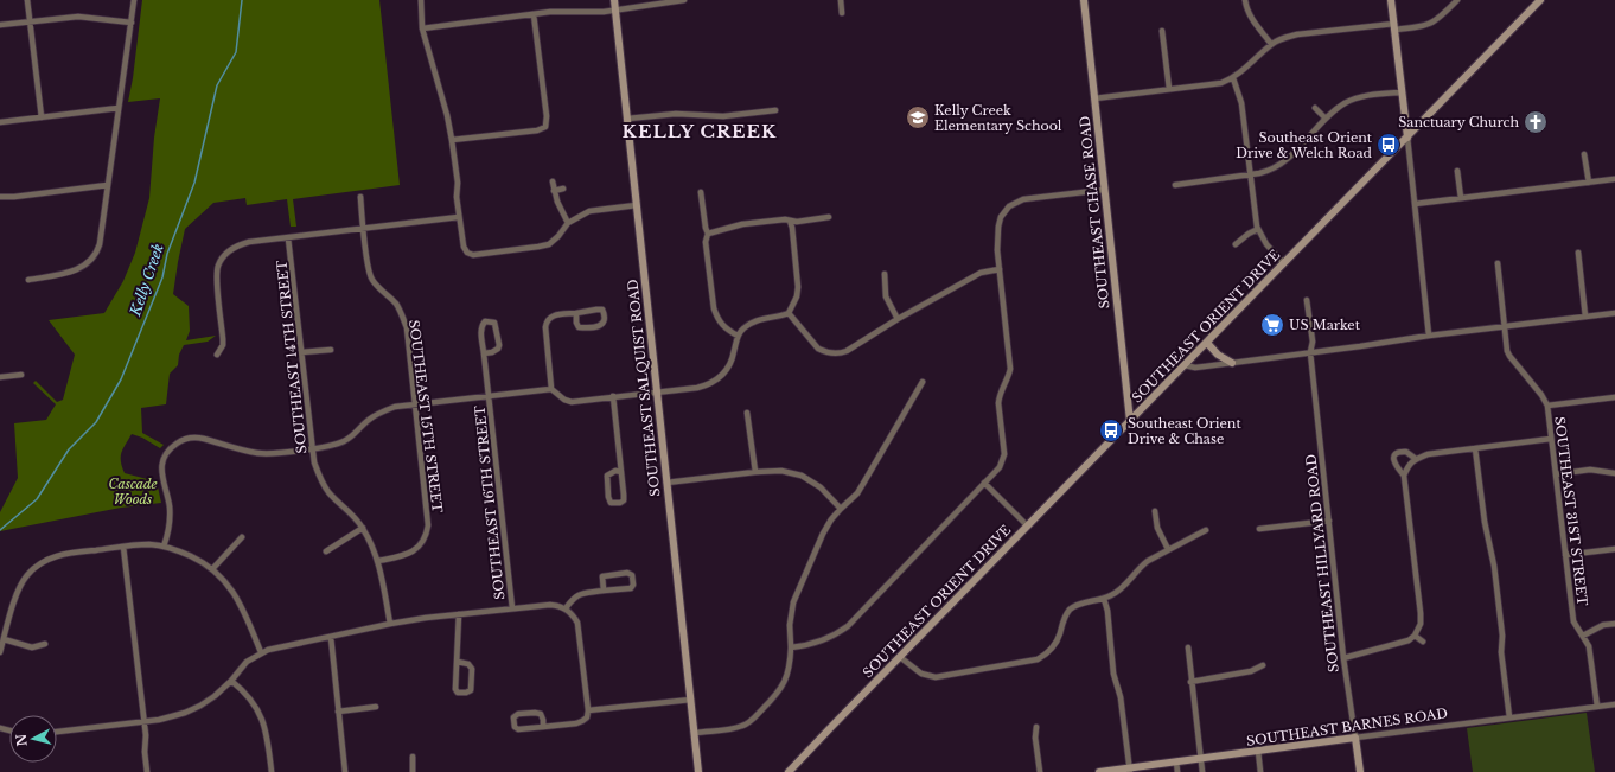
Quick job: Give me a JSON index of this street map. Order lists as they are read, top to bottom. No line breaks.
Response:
{"streets":{"street":["SOUTHEAST CHASE ROAD","SOUTHEAST ORIENT DRIVE","SOUTHEAST 14TH STREET","SOUTHEAST SALQUIST ROAD","SOUTHEAST 15TH STREET","SOUTHEAST 16TH STREET","SOUTHEAST 31ST STREET","SOUTHEAST HILLYARD ROAD","SOUTHEAST BARNES ROAD"]},"crossings":[["SOUTHEAST CHASE ROAD","SOUTHEAST ORIENT DRIVE"],["SOUTHEAST 14TH STREET","SOUTHEAST 15TH STREET"],["SOUTHEAST 31ST STREET","SOUTHEAST BARNES ROAD"],["SOUTHEAST HILLYARD ROAD","SOUTHEAST BARNES ROAD"]],"districts":["KELLY CREEK"],"water":["Kelly Creek"],"parks":["Cascade Woods"],"places":{"school or university":["Kelly Creek Elementary School"],"church":["Sanctuary Church"],"bus stop":["Southeast Orient Drive & Welch Road","Southeast Orient Drive & Chase"],"supermarket":["US Market"]},"north":"left"}
